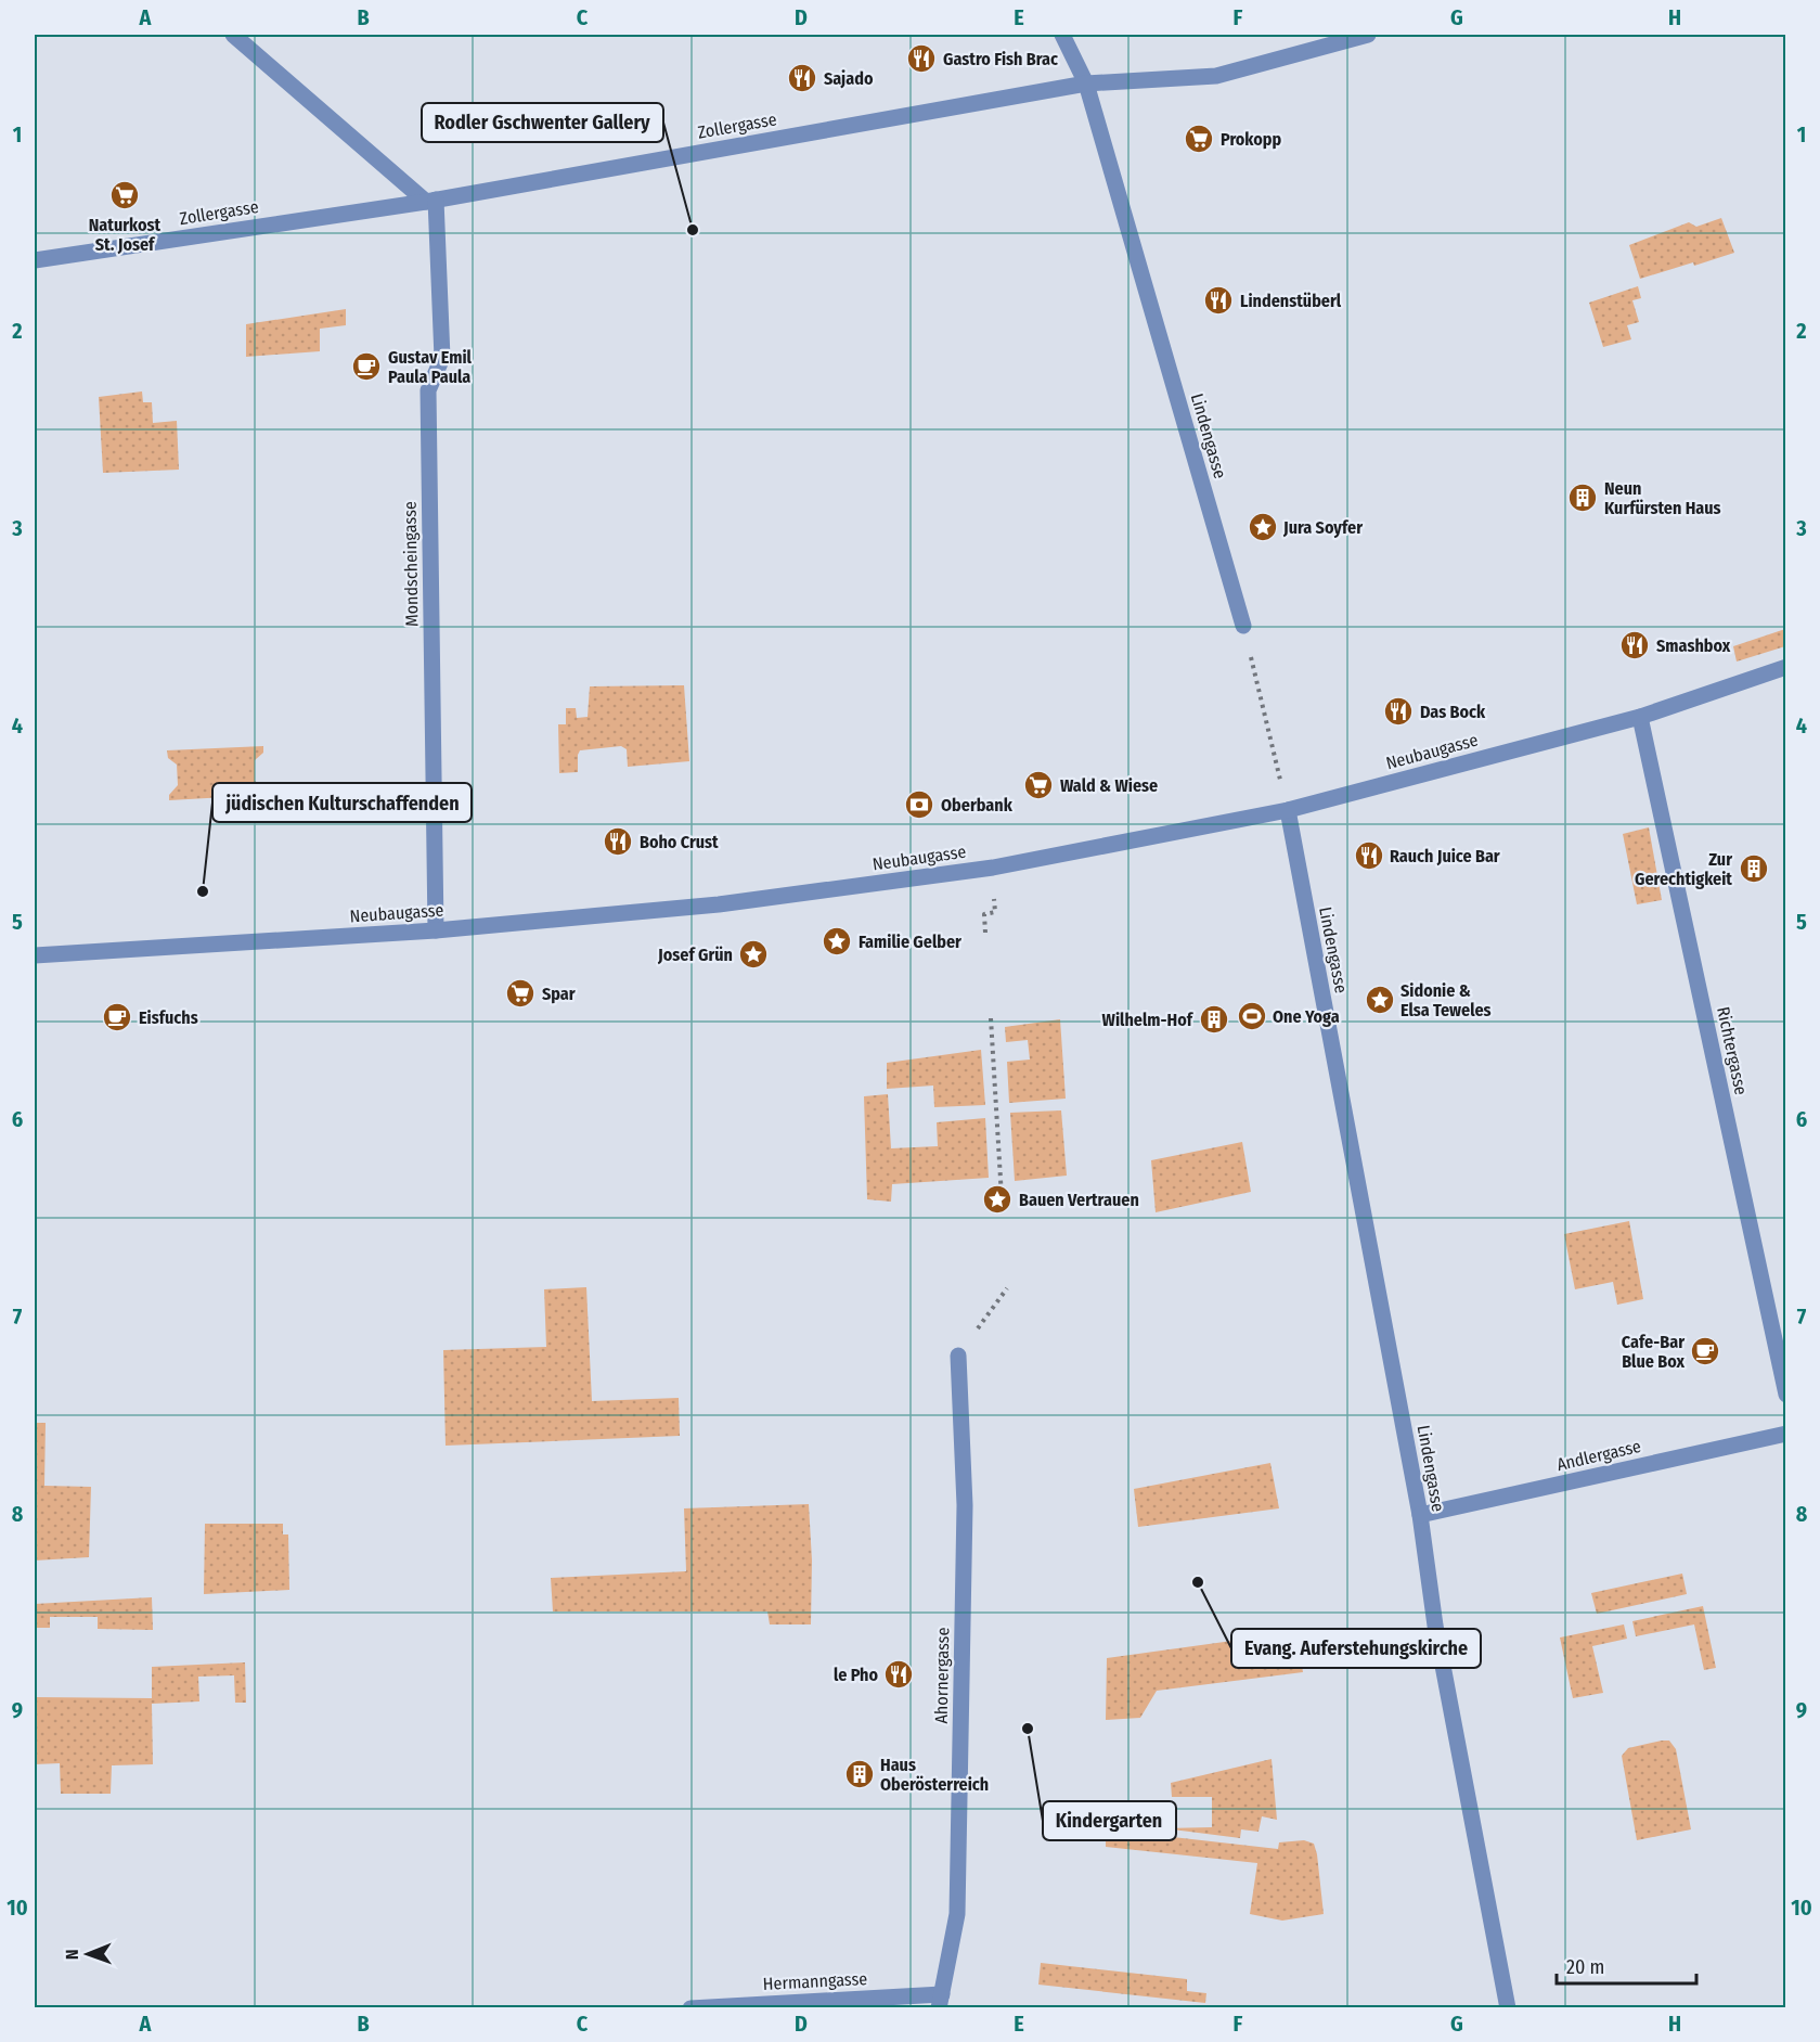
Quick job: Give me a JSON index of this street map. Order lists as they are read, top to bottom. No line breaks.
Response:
{"streets":{"street":["Zollergasse","Lindengasse","Mondscheingasse","Neubaugasse","Richtergasse","Andlergasse","Ahornergasse","Hermanngasse"]},"crossings":[["Zollergasse","Lindengasse"],["Zollergasse","Mondscheingasse"],["Lindengasse","Neubaugasse"],["Lindengasse","Andlergasse"],["Mondscheingasse","Neubaugasse"],["Neubaugasse","Richtergasse"],["Ahornergasse","Hermanngasse"]],"places":{"restaurant":["Gastro Fish Brac","Sajado","Lindenstüberl","Smashbox","Das Bock","Boho Crust","Rauch Juice Bar","le Pho"],"supermarket":["Prokopp","Naturkost St. Josef","Wald & Wiese","Spar"],"other":["Rodler Gschwenter Gallery","jüdischen Kulturschaffenden","Evang. Auferstehungskirche","Kindergarten"],"cafe":["Gustav Emil Paula Paula","Eisfuchs","Cafe-Bar Blue Box"],"building":["Neun Kurfürsten Haus","Zur Gerechtigkeit","Wilhelm-Hof","Haus Oberösterreich"],"place":["Jura Soyfer","Familie Gelber","Josef Grün","Sidonie & Elsa Teweles","Bauen Vertrauen"],"bank":["Oberbank"],"sports":["One Yoga"]},"scale_bar":"20 m","north":"left","grid":{"columns":["A","B","C","D","E","F","G","H"],"rows":["1","2","3","4","5","6","7","8","9","10"]}}
